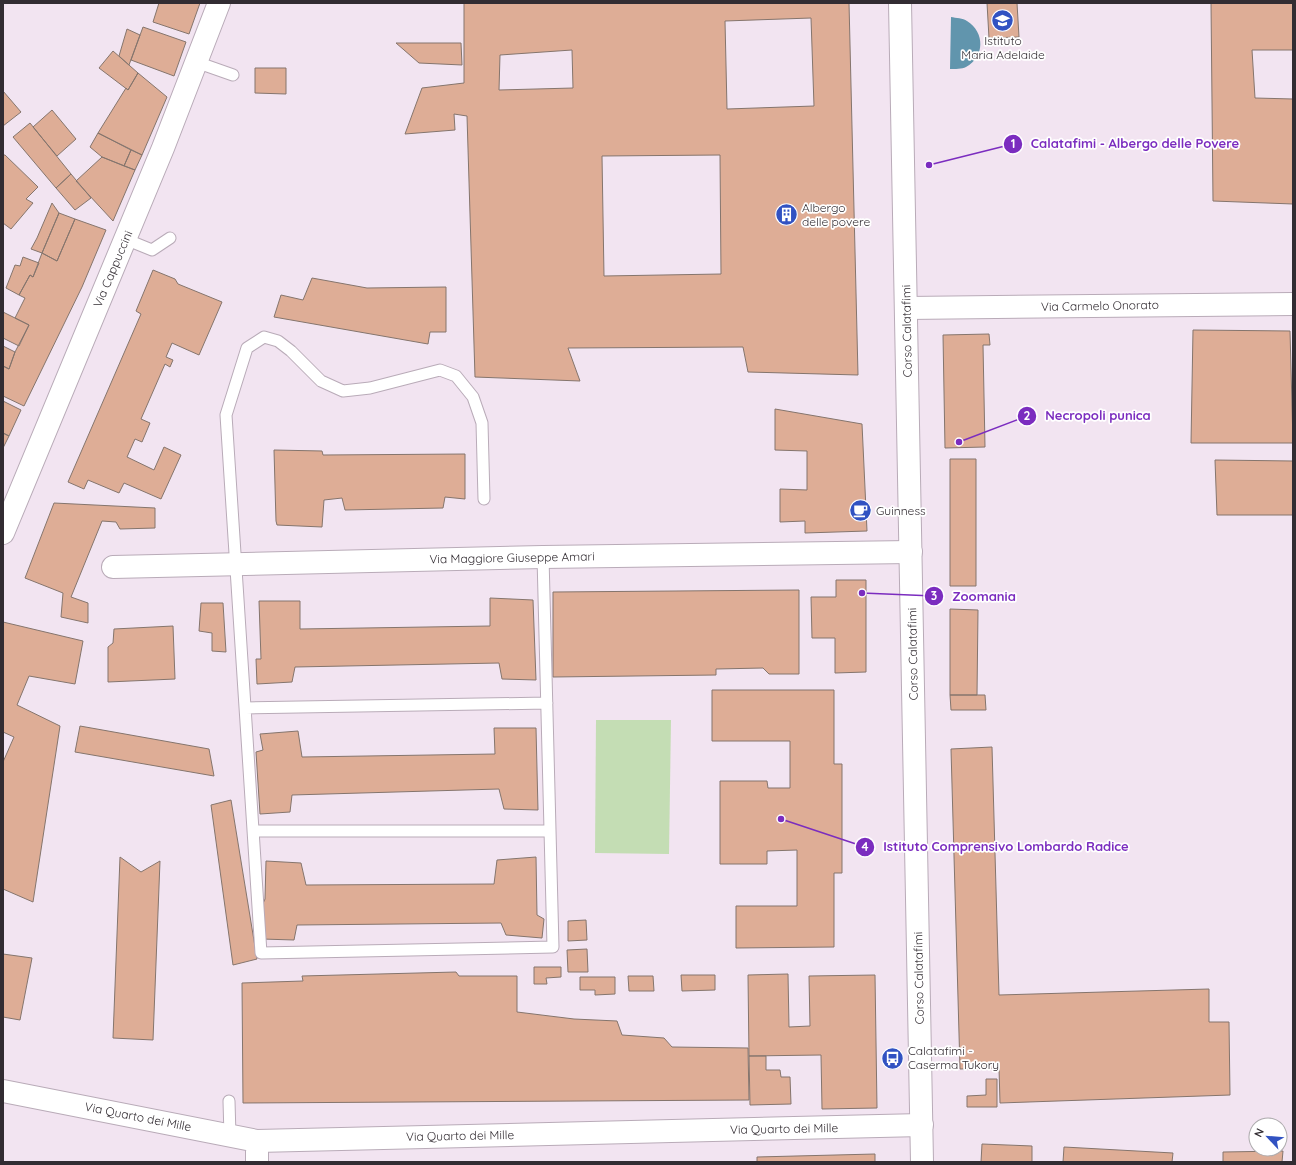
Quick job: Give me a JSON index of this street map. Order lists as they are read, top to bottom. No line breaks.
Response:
{"streets":{"street":["Via Cappuccini","Via Carmelo Onorato","Corso Calatafimi","Via Maggiore Giuseppe Amari","Via Quarto dei Mille"]},"crossings":[["Via Carmelo Onorato","Corso Calatafimi"],["Corso Calatafimi","Via Maggiore Giuseppe Amari"],["Corso Calatafimi","Via Quarto dei Mille"]],"places":{"school or university":["Istituto Maria Adelaide"],"other":["Calatafimi - Albergo delle Povere","Necropoli punica","Zoomania","Istituto Comprensivo Lombardo Radice"],"building":["Albergo delle povere"],"cafe":["Guinness"],"bus stop":["Calatafimi - Caserma Tukory"]},"north":"top left"}
